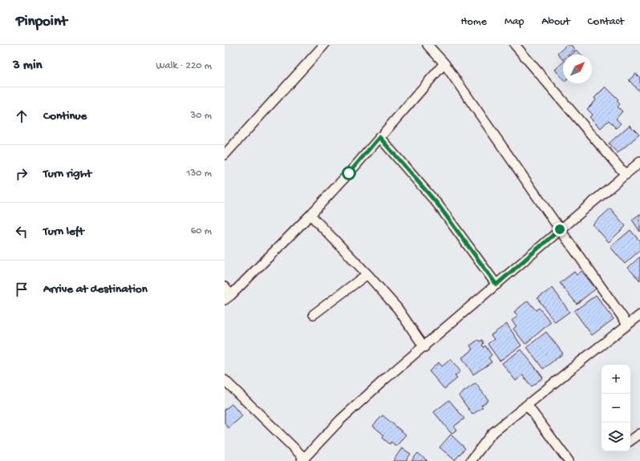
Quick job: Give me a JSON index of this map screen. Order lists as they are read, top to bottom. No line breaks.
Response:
{"north":"top right","page":{"header":"Pinpoint","nav":["Home","Map","About","Contact"],"heading":["3 min","Walk · 220 m"],"list":[["Continue","30 m"],["Turn right","130 m"],["Turn left","60 m"],"Arrive at destination"],"map_buttons":["+","−"]}}
